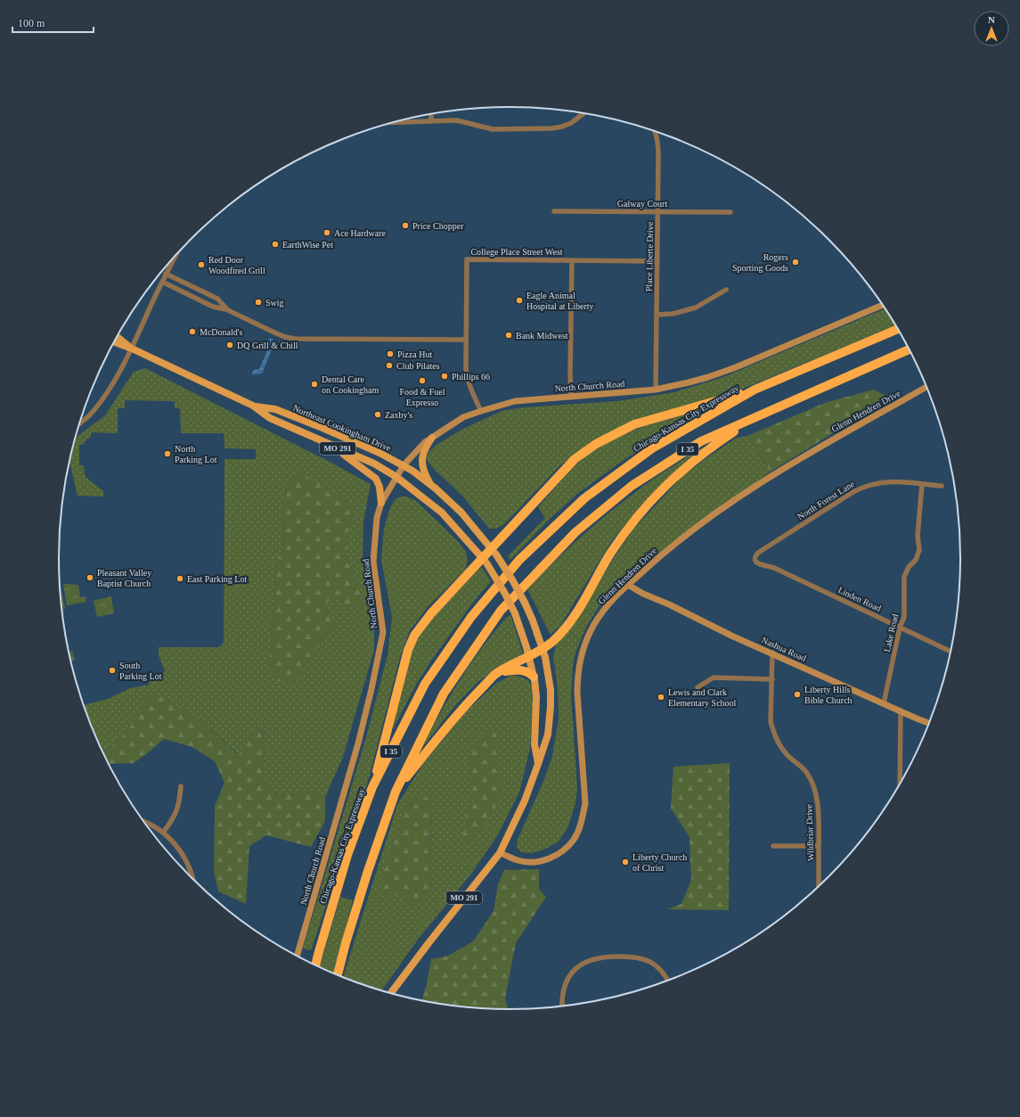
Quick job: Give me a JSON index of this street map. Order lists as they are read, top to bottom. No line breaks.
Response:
{"streets":{"highway":["Chicago-Kansas City Expressway","I 35"],"main road":["Northeast Cookingham Drive","MO 291"],"street":["Galway Court","College Place Street West","Place Liberte Drive","North Church Road","Glenn Hendren Drive","North Forest Lane","Linden Road","Lake Road","Nashua Road","Wildbriar Drive"]},"crossings":[["Galway Court","Place Liberte Drive"],["College Place Street West","Place Liberte Drive"],["College Place Street West","North Church Road"],["Place Liberte Drive","North Church Road"],["North Church Road","Northeast Cookingham Drive"],["Glenn Hendren Drive","MO 291"],["Glenn Hendren Drive","Nashua Road"],["Northeast Cookingham Drive","MO 291"],["North Forest Lane","Linden Road"],["North Forest Lane","Lake Road"],["Linden Road","Lake Road"],["Lake Road","Nashua Road"],["Nashua Road","Wildbriar Drive"]],"places":["Price Chopper","Ace Hardware","EarthWise Pet","Rogers Sporting Goods","Red Door Woodfired Grill","Eagle Animal Hospital at Liberty","Swig","McDonald's","Bank Midwest","DQ Grill & Chill","Pizza Hut","Club Pilates","Phillips 66","Food & Fuel Expresso","Dental Care on Cookingham","Zaxby's","North Parking Lot","Pleasant Valley Baptist Church","East Parking Lot","South Parking Lot","Liberty Hills Bible Church","Lewis and Clark Elementary School","Liberty Church of Christ"],"scale_bar":"100 m","north":"top"}
